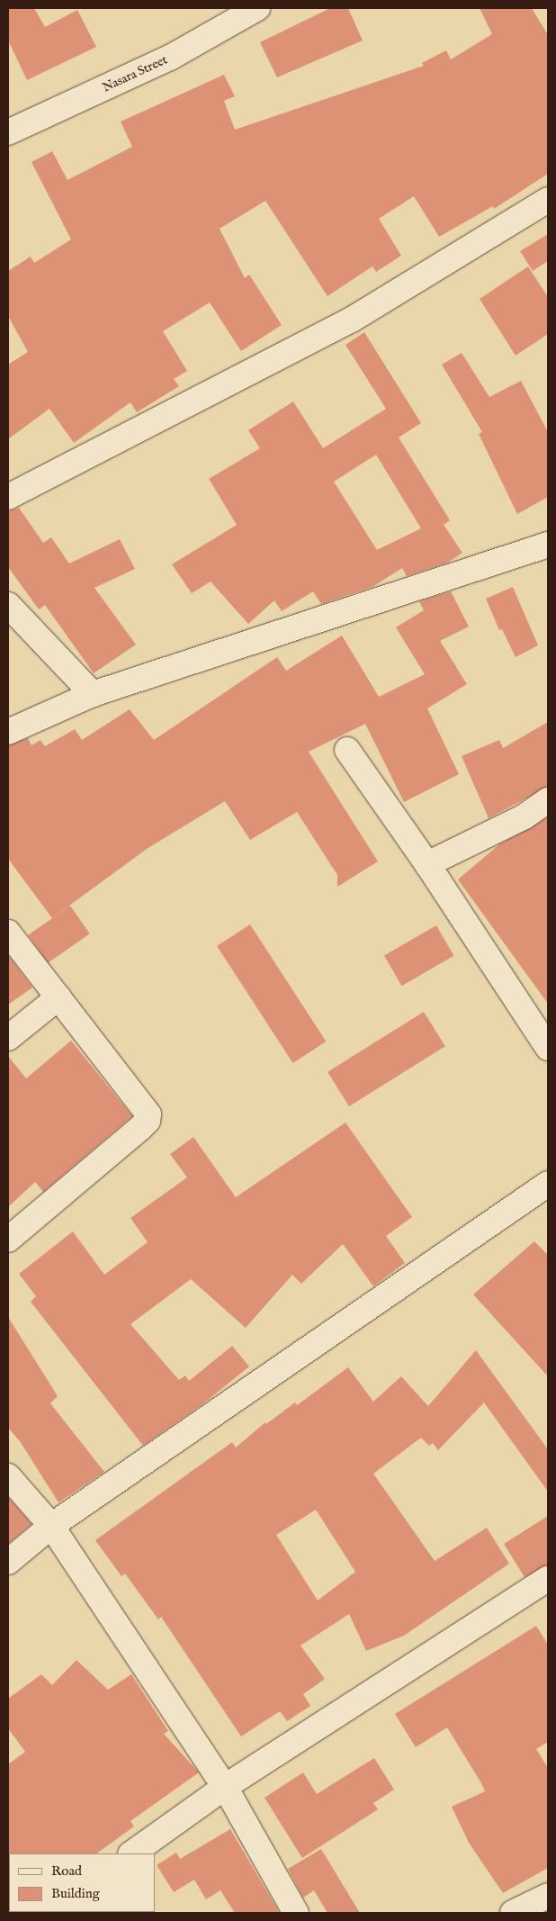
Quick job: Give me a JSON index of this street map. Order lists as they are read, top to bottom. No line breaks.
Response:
{"streets":{"street":["Nasara Street"]},"legend":["Road","Building"]}
